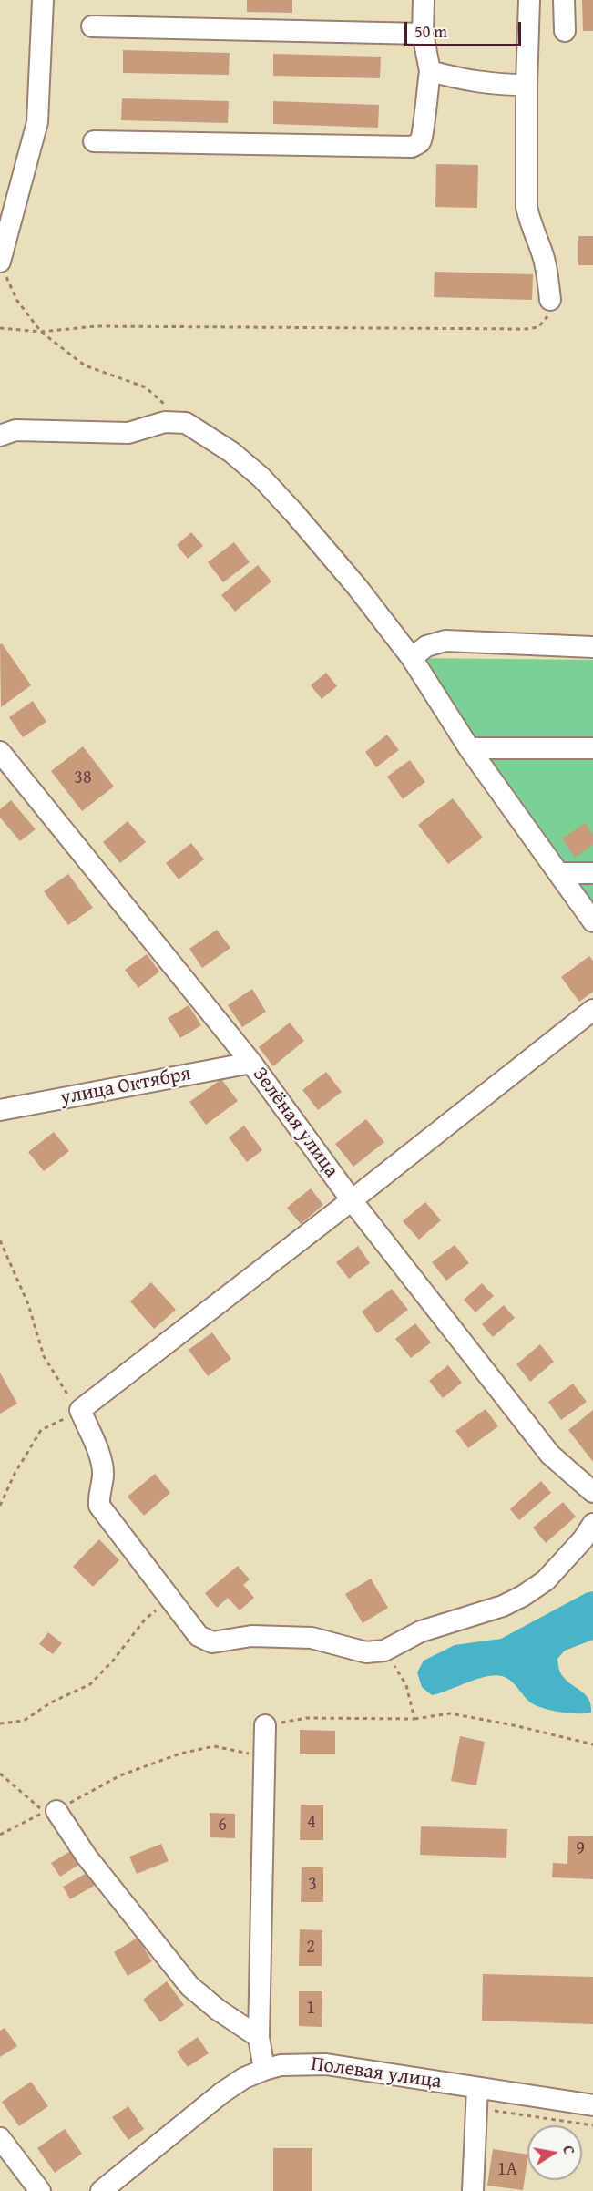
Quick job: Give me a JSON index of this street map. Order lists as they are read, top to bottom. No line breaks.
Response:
{"streets":{"street":["улица Октября","Зелёная улица","Полевая улица"]},"crossings":[["улица Октября","Зелёная улица"]],"house_numbers":["38","4","6","9","3","2","1","1А"],"scale_bar":"50 m","north":"right"}
